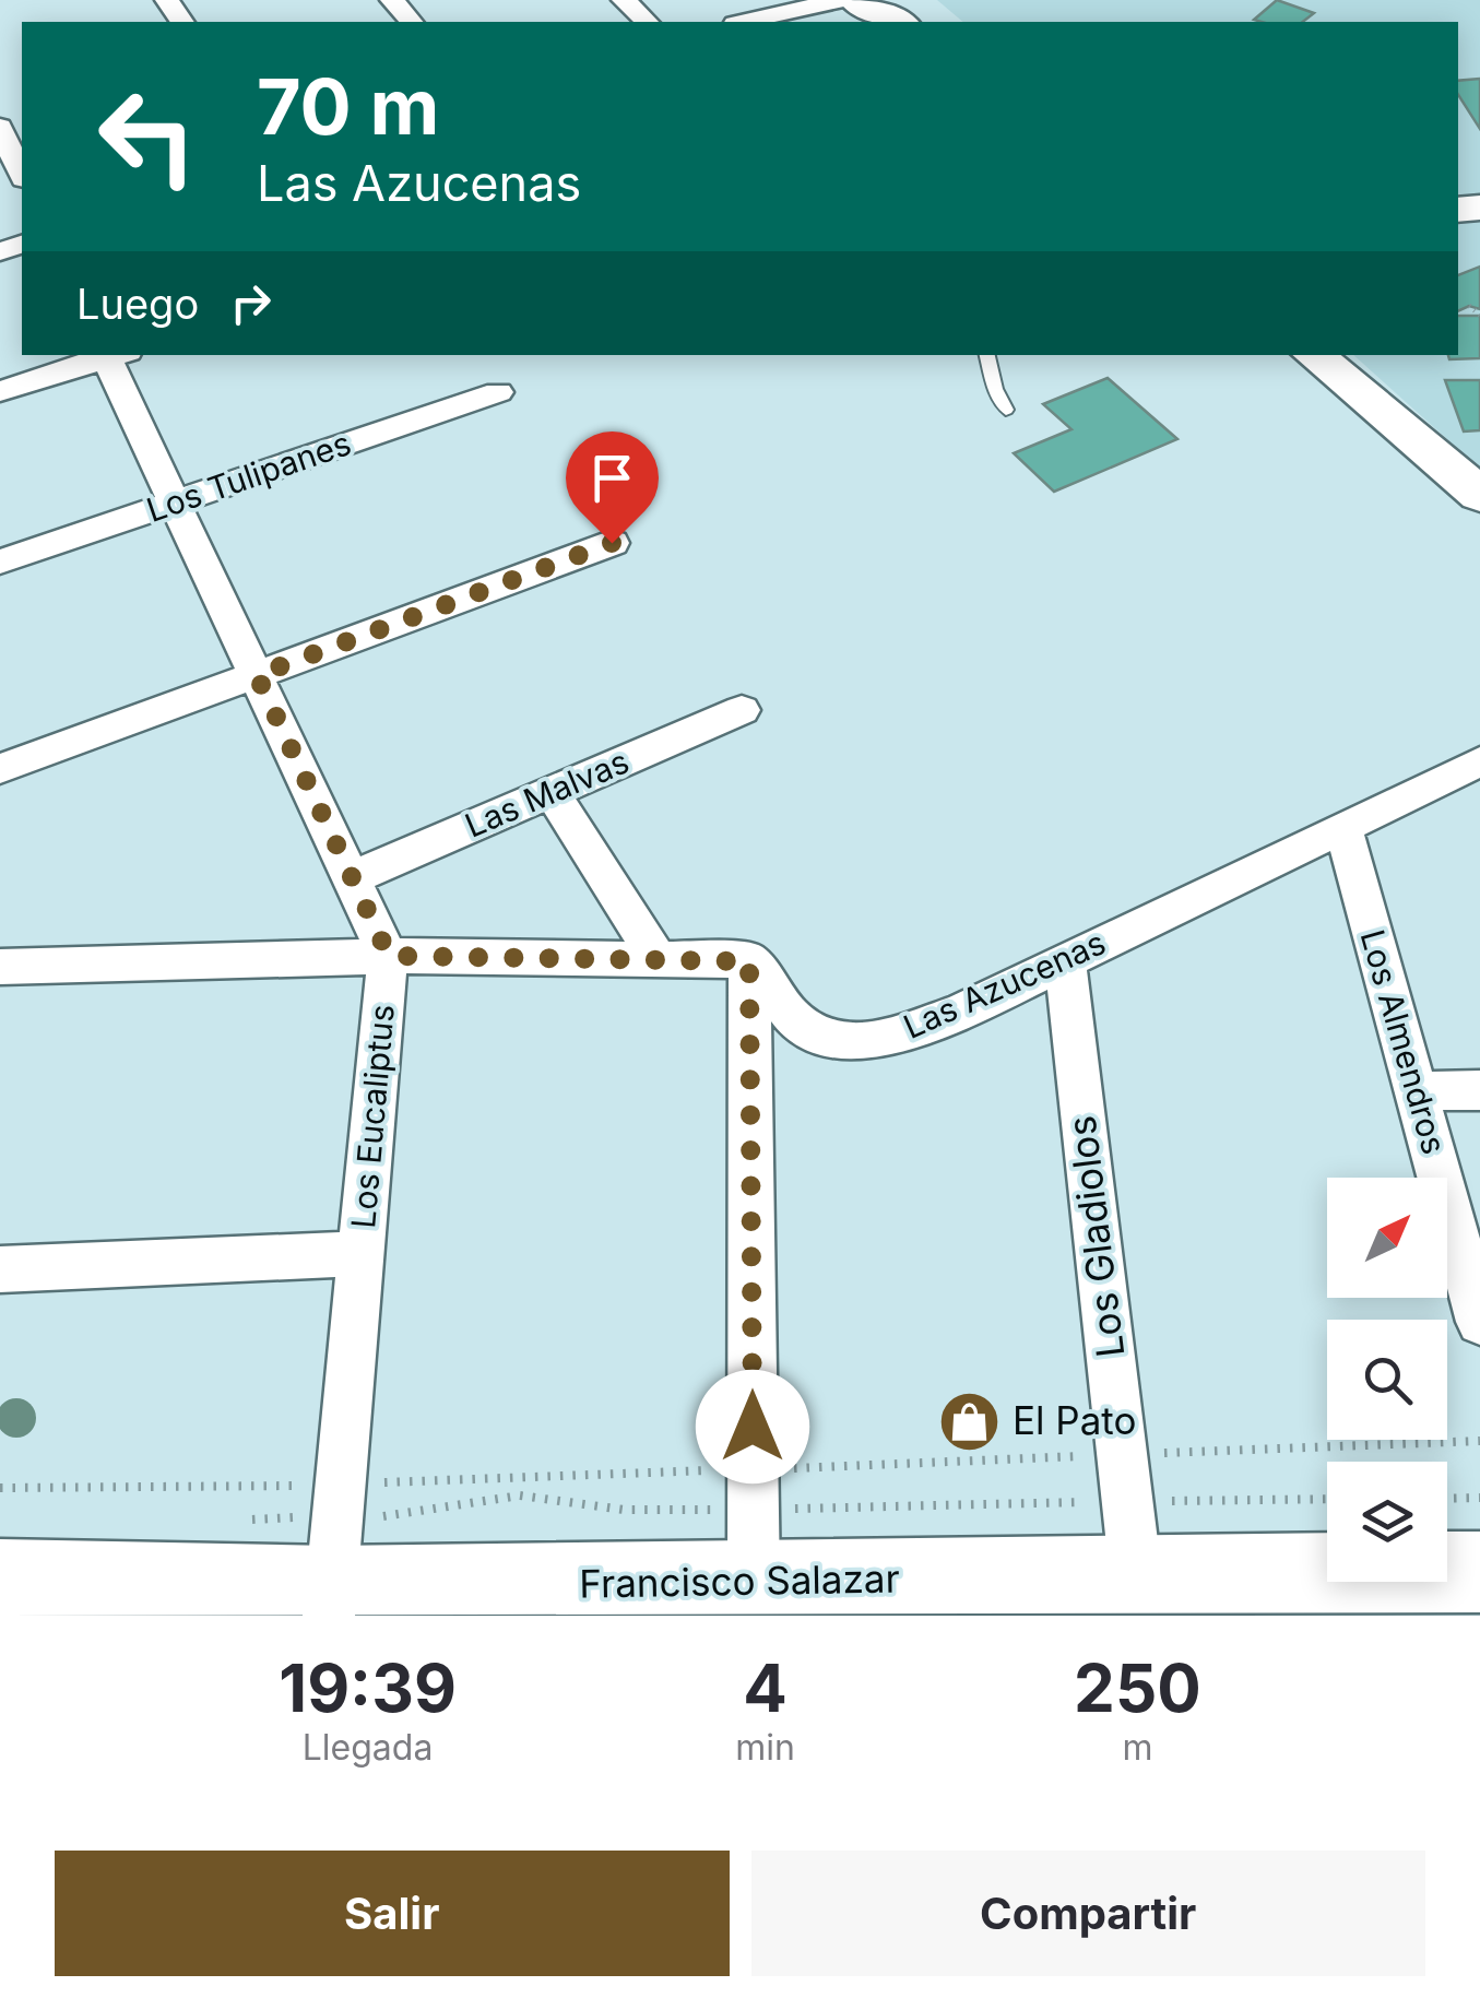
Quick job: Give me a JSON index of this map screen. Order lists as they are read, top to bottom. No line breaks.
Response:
{"streets":{"main road":["Francisco Salazar"],"street":["Los Tulipanes","Las Malvas","Las Azucenas","Los Almendros","Los Eucaliptus","Los Gladiolos"]},"crossings":[["Los Tulipanes","Los Eucaliptus"],["Las Malvas","Los Eucaliptus"],["Las Azucenas","Los Almendros"],["Las Azucenas","Los Gladiolos"],["Los Eucaliptus","Francisco Salazar"],["Los Gladiolos","Francisco Salazar"]],"places":{"shop":["El Pato"]},"north":"top right","page":{"turn":["70 m","Las Azucenas"],"then":"Luego","eta":["19:39","Llegada","4","min","250","m"],"buttons":["Salir","Compartir"]}}
